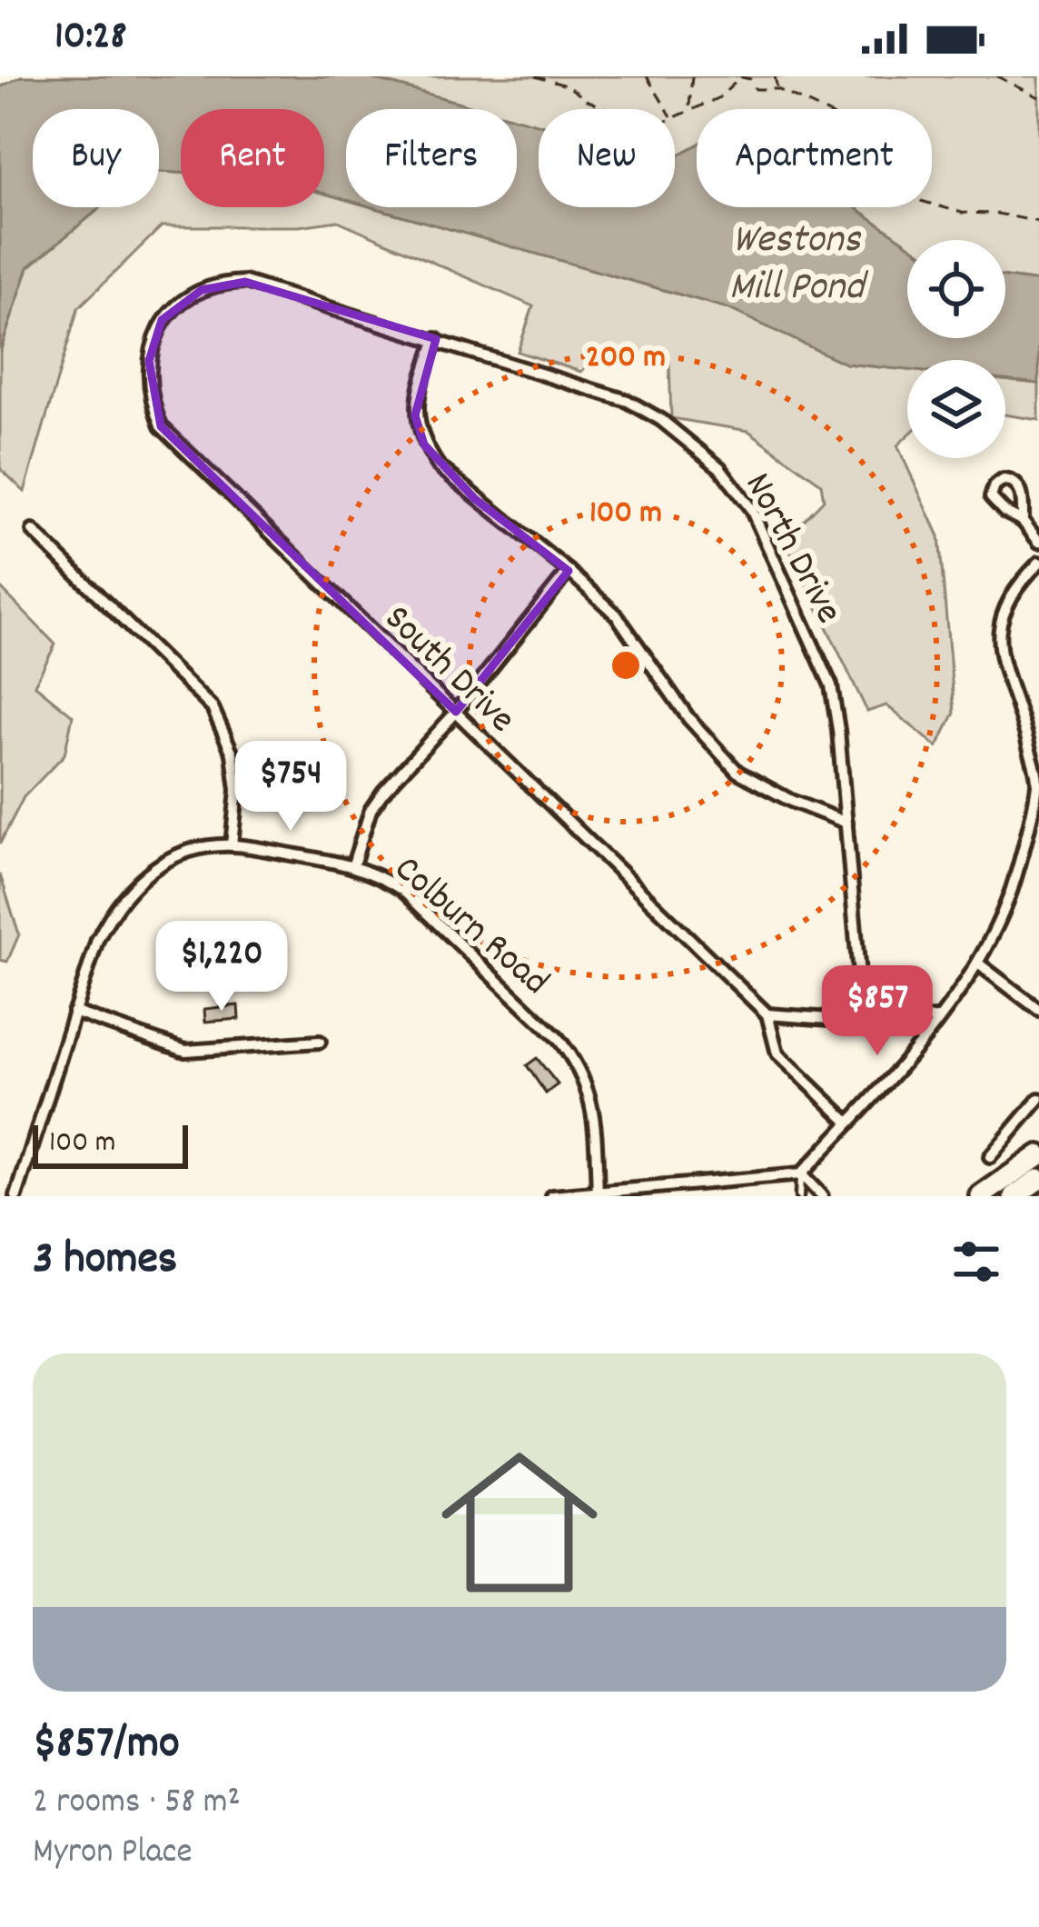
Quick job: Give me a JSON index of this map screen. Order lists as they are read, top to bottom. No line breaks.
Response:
{"streets":{"street":["North Drive","South Drive","Colburn Road"]},"crossings":[["North Drive","South Drive"]],"water":["Westons Mill Pond"],"scale_bar":"100 m","page":{"status":"10:28","chip":["Buy","Rent","Filters","New","Apartment"],"price":["$754","$1,220","$857"],"scale":"100 m","heading":"3 homes","list":[{"name":"$857/mo","note":"2 rooms · 58 m² · Myron Place"}]},"rings":["200 m","100 m"]}
